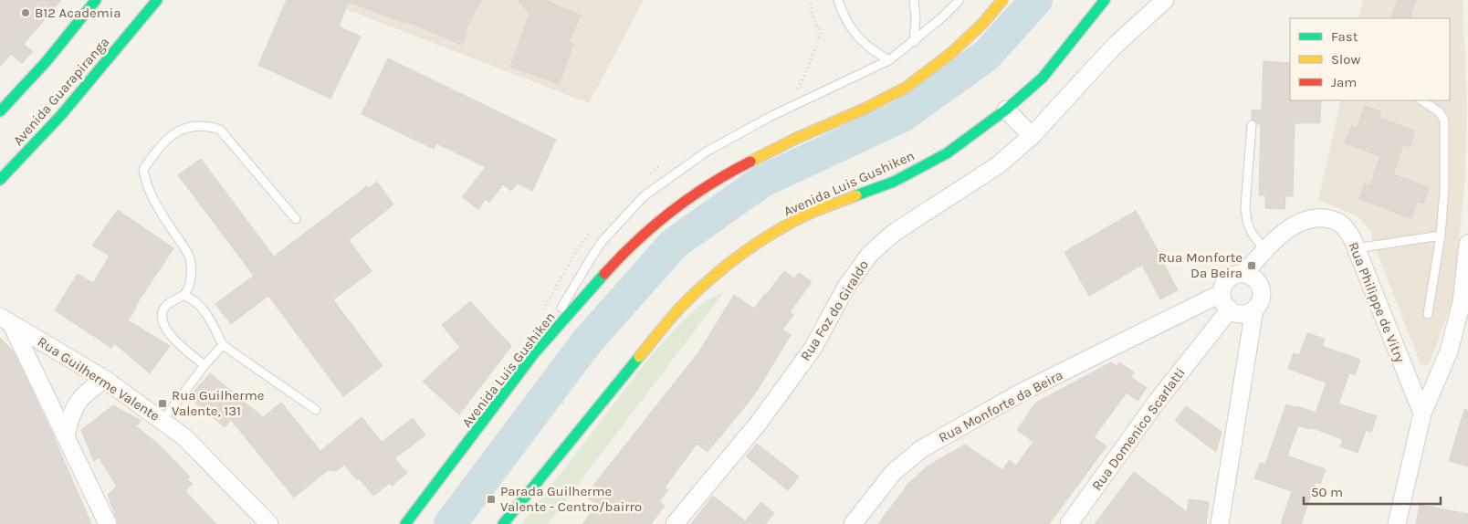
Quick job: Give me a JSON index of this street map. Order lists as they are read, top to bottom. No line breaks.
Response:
{"streets":{"main road":["Avenida Guarapiranga","Avenida Luis Gushiken"],"street":["Rua Philippe de Vitry","Rua Foz do Giraldo","Rua Guilherme Valente","Rua Monforte da Beira","Rua Domenico Scarlatti"]},"crossings":[["Rua Philippe de Vitry","Rua Monforte da Beira"],["Rua Philippe de Vitry","Rua Domenico Scarlatti"],["Rua Monforte da Beira","Rua Domenico Scarlatti"]],"places":{"other":["B12 Academia"],"transit":["Rua Monforte Da Beira","Rua Guilherme Valente, 131","Parada Guilherme Valente - Centro/bairro"]},"legend":["Fast","Slow","Jam"],"scale_bar":"50 m"}
